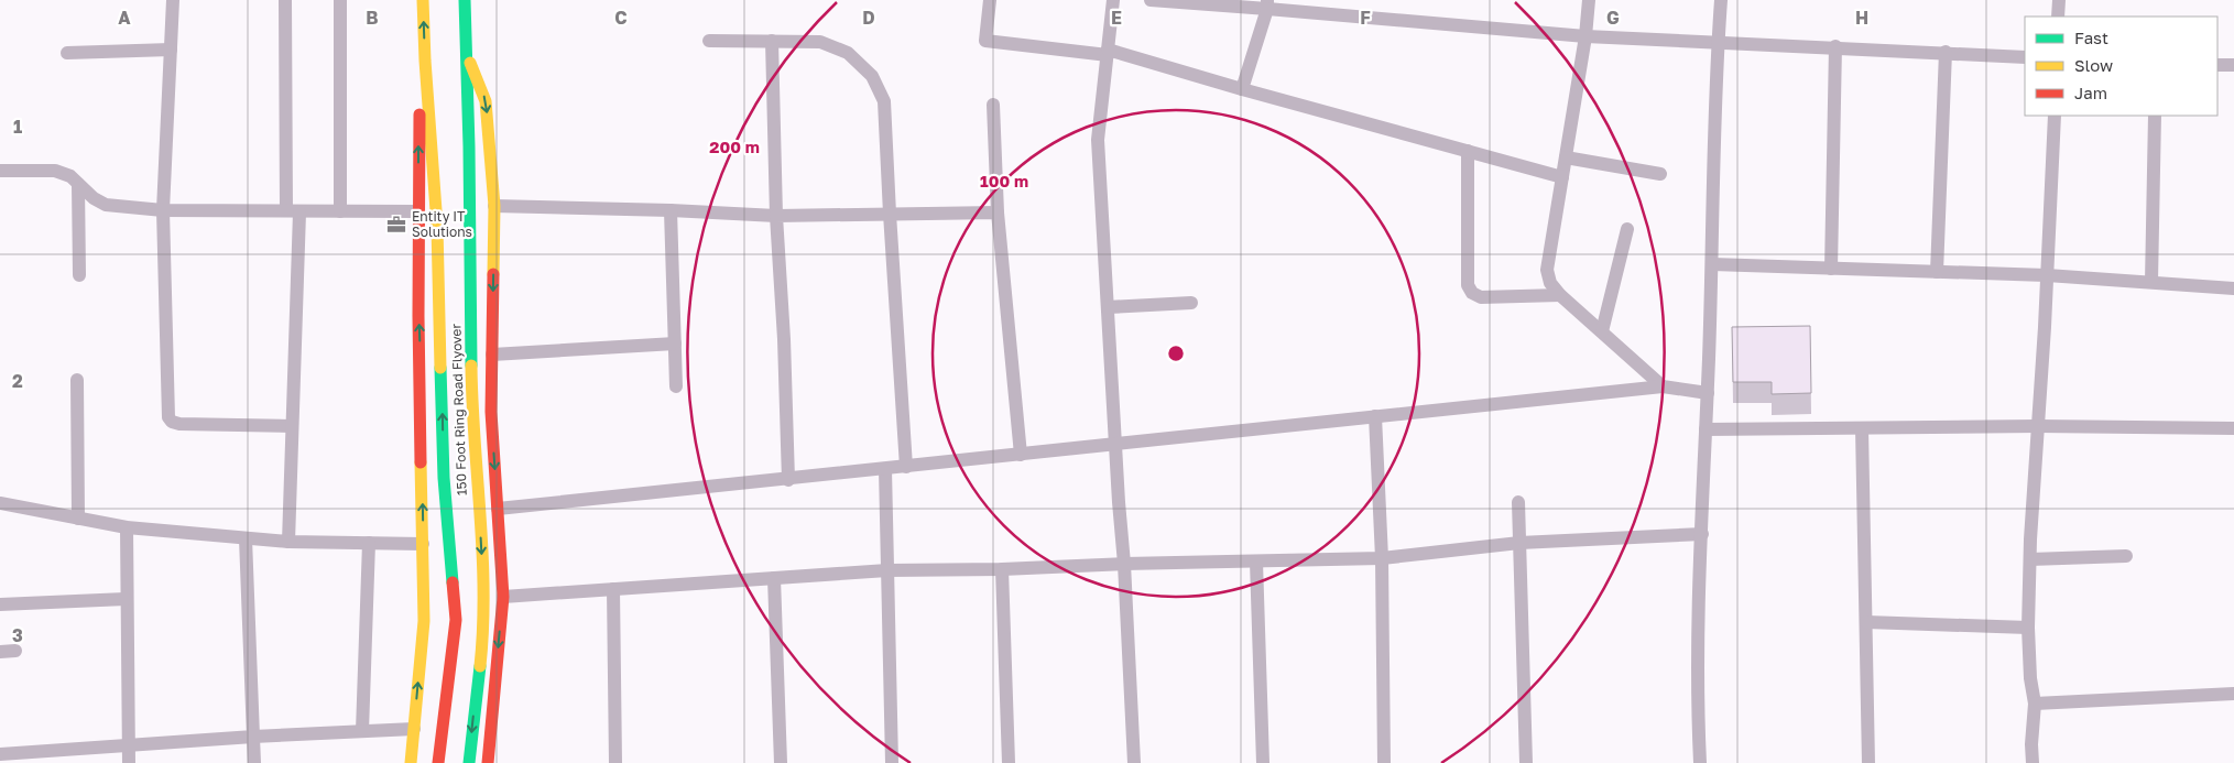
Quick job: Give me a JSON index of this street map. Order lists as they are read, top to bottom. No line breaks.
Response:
{"streets":{"main road":["150 Foot Ring Road Flyover"]},"places":{"office":["Entity IT Solutions"]},"legend":["Fast","Slow","Jam"],"grid":{"columns":["A","B","C","D","E","F","G","H"],"rows":["1","2","3"]},"rings":["200 m","100 m"]}
